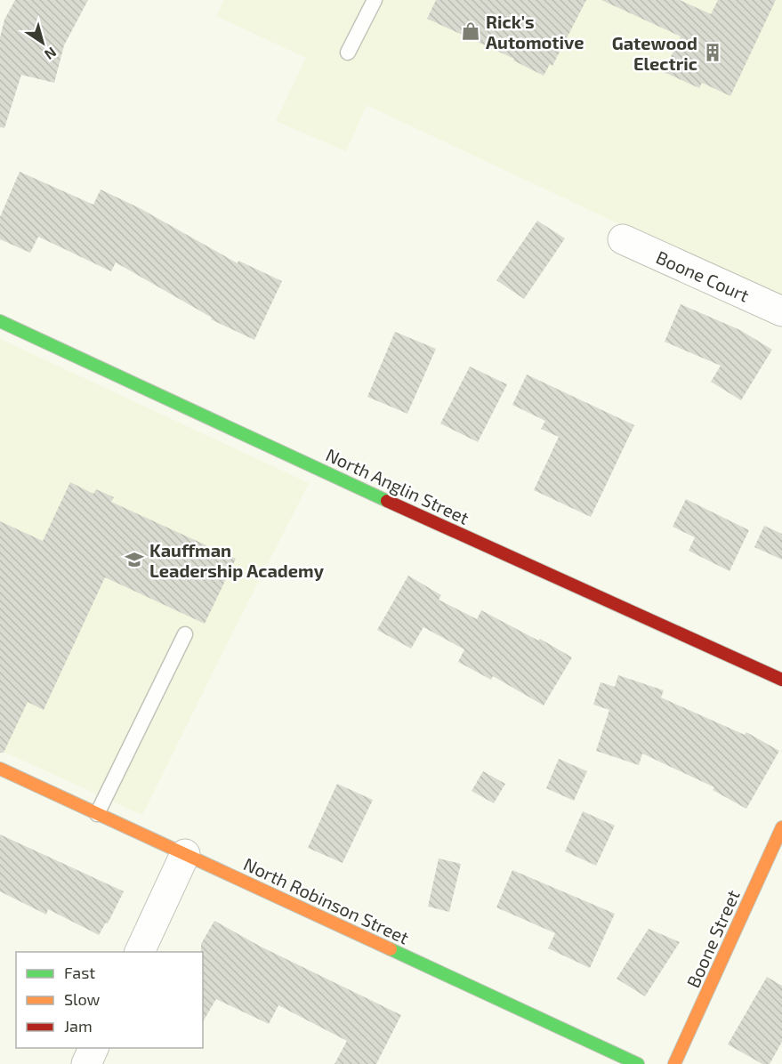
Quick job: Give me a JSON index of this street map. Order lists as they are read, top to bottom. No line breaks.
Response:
{"streets":{"street":["Boone Court","North Anglin Street","North Robinson Street","Boone Street"]},"places":{"shop":["Rick's Automotive"],"building":["Gatewood Electric"],"school or university":["Kauffman Leadership Academy"]},"legend":["Fast","Slow","Jam"],"north":"bottom right"}
